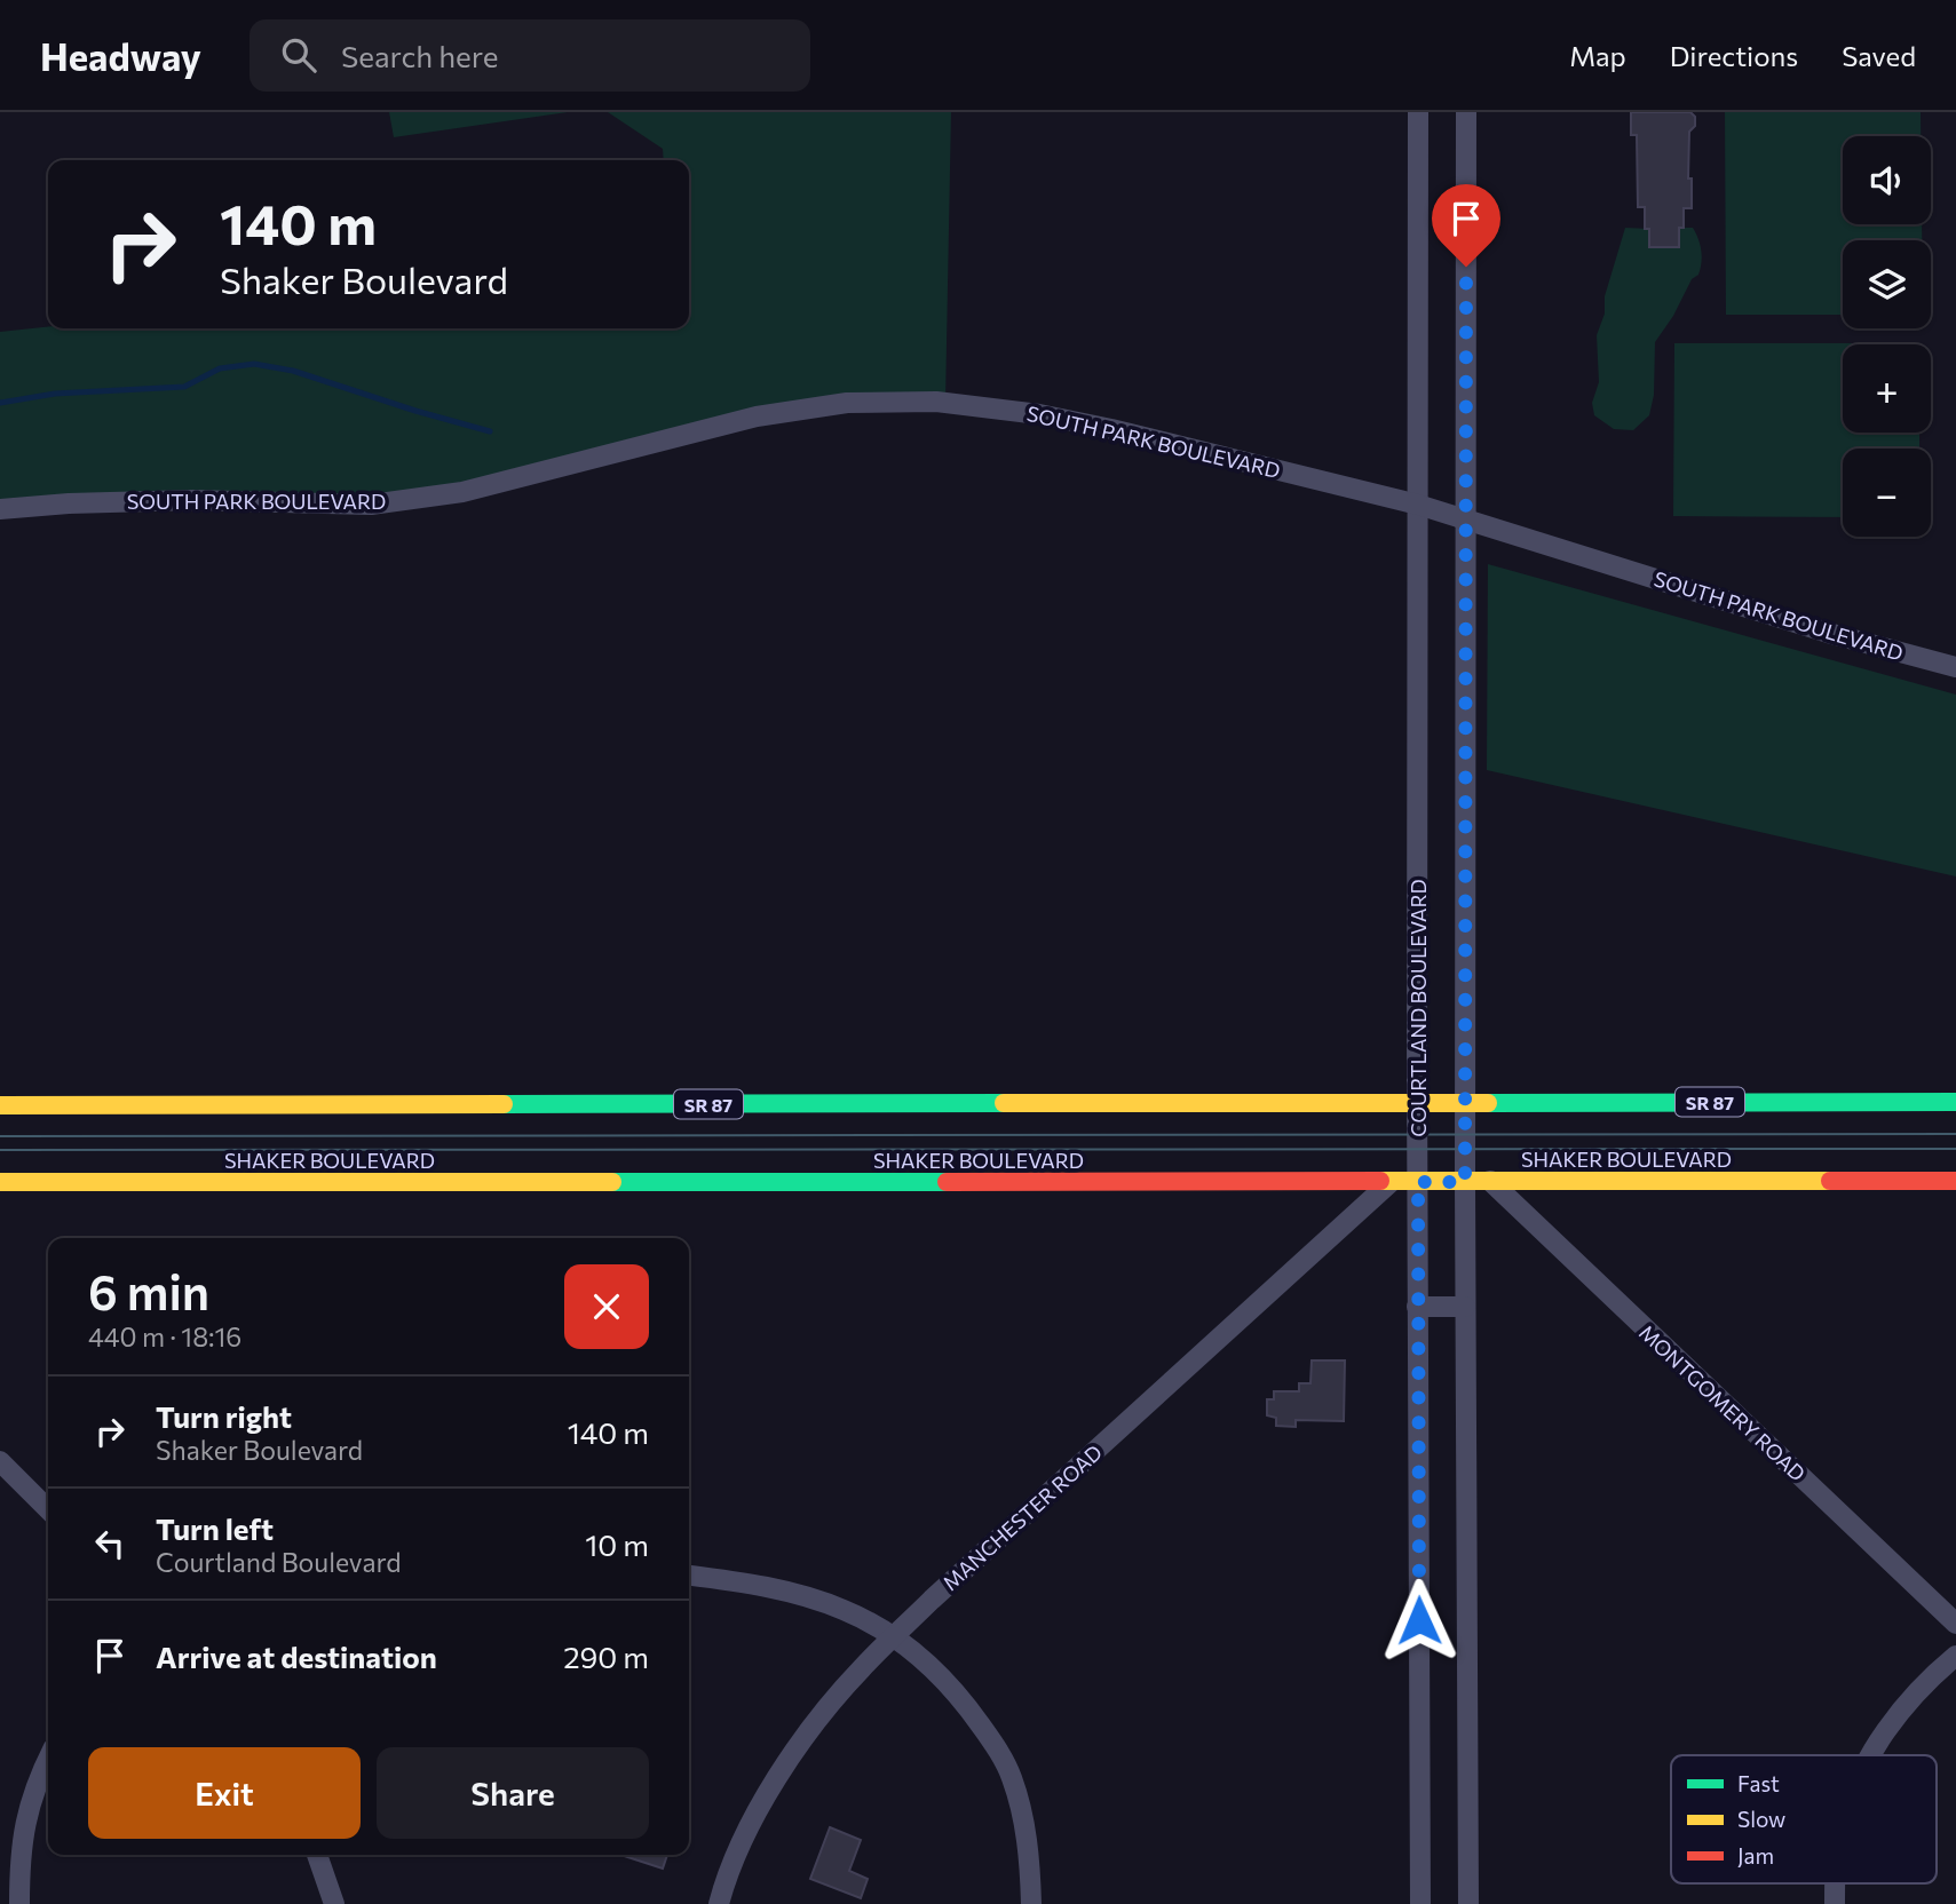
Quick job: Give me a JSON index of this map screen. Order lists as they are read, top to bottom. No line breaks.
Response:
{"streets":{"main road":["SR 87","SHAKER BOULEVARD"],"street":["SOUTH PARK BOULEVARD","COURTLAND BOULEVARD","MONTGOMERY ROAD","MANCHESTER ROAD"]},"crossings":[["SOUTH PARK BOULEVARD","COURTLAND BOULEVARD"],["COURTLAND BOULEVARD","SR 87"],["COURTLAND BOULEVARD","SHAKER BOULEVARD"],["SHAKER BOULEVARD","MONTGOMERY ROAD"],["SHAKER BOULEVARD","MANCHESTER ROAD"]],"legend":["Fast","Slow","Jam"],"page":{"header":"Headway","search":"Search here","nav":["Map","Directions","Saved"],"map_buttons":["+","−"],"turn":["140 m","Shaker Boulevard"],"heading":["6 min","440 m · 18:16"],"list":[{"name":"Turn right","note":"Shaker Boulevard","value":"140 m"},{"name":"Turn left","note":"Courtland Boulevard","value":"10 m"},{"name":"Arrive at destination","value":"290 m"}],"buttons":["Exit","Share"]}}
